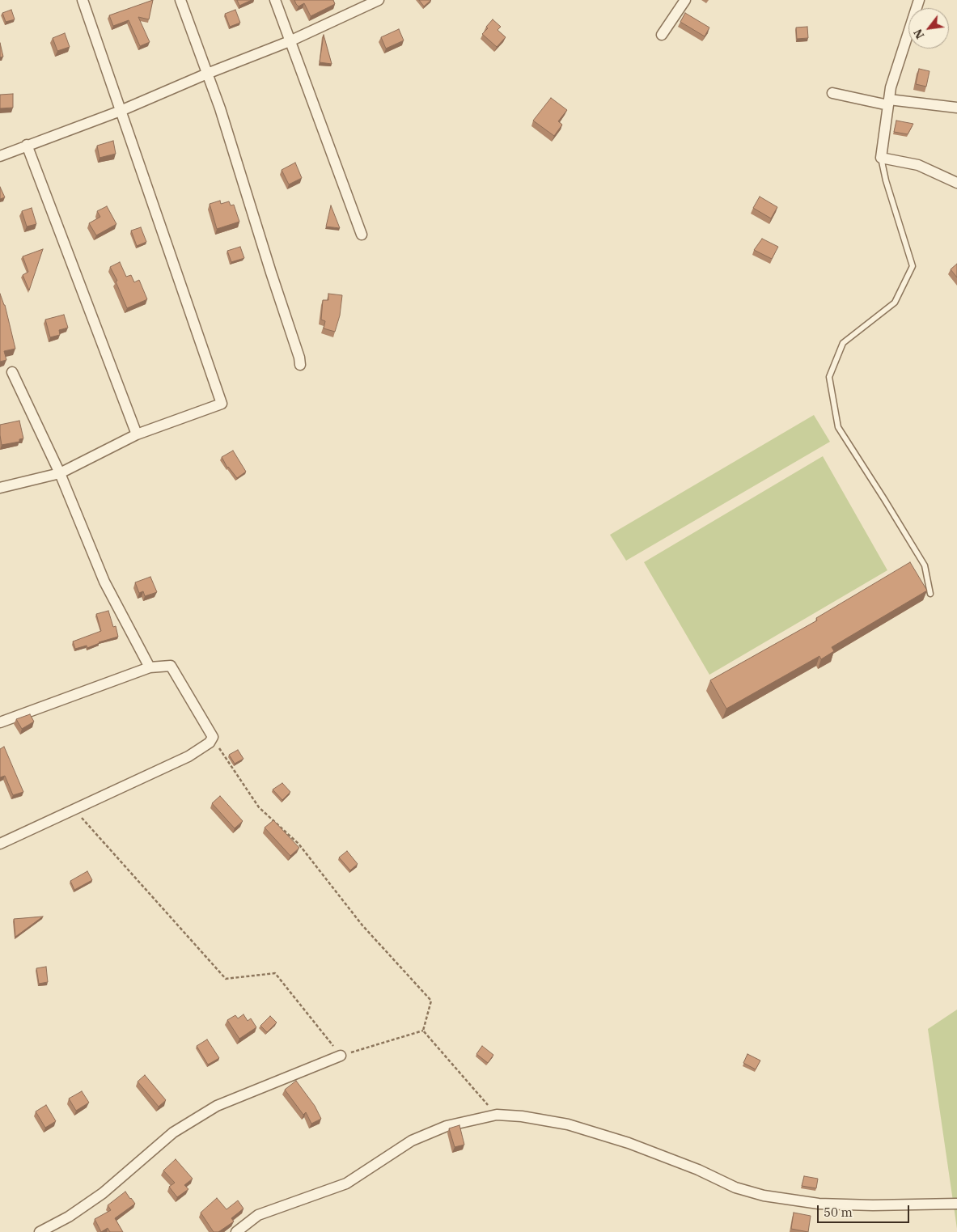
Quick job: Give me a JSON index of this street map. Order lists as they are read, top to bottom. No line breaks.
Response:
{"scale_bar":"50 m","north":"bottom left"}
